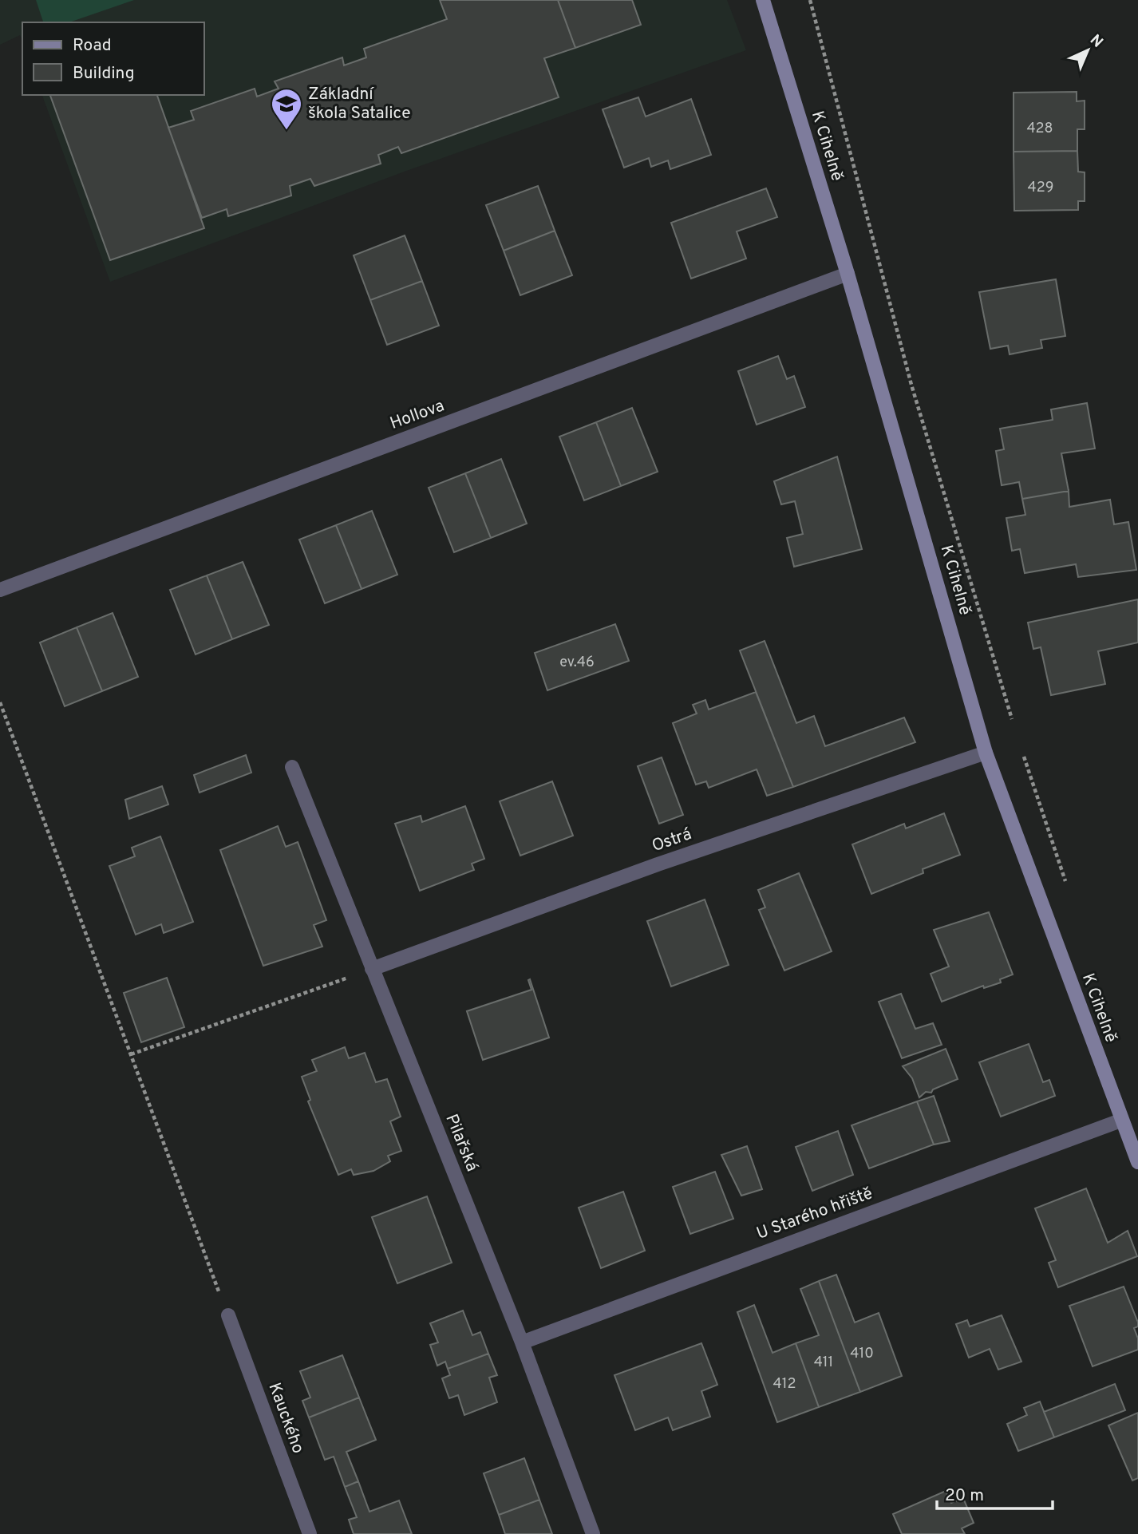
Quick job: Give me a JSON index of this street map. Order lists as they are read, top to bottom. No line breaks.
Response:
{"streets":{"street":["K Cihelně","Hollova","Ostrá","Pilařská","U Starého hřiště","Kauckého"]},"crossings":[["K Cihelně","Hollova"],["K Cihelně","Ostrá"],["K Cihelně","U Starého hřiště"],["Ostrá","Pilařská"],["Pilařská","U Starého hřiště"]],"places":{"school or university":["Základní škola Satalice"]},"house_numbers":["428","429","ev.46","410","411","412"],"legend":["Road","Building"],"scale_bar":"20 m","north":"top right"}
